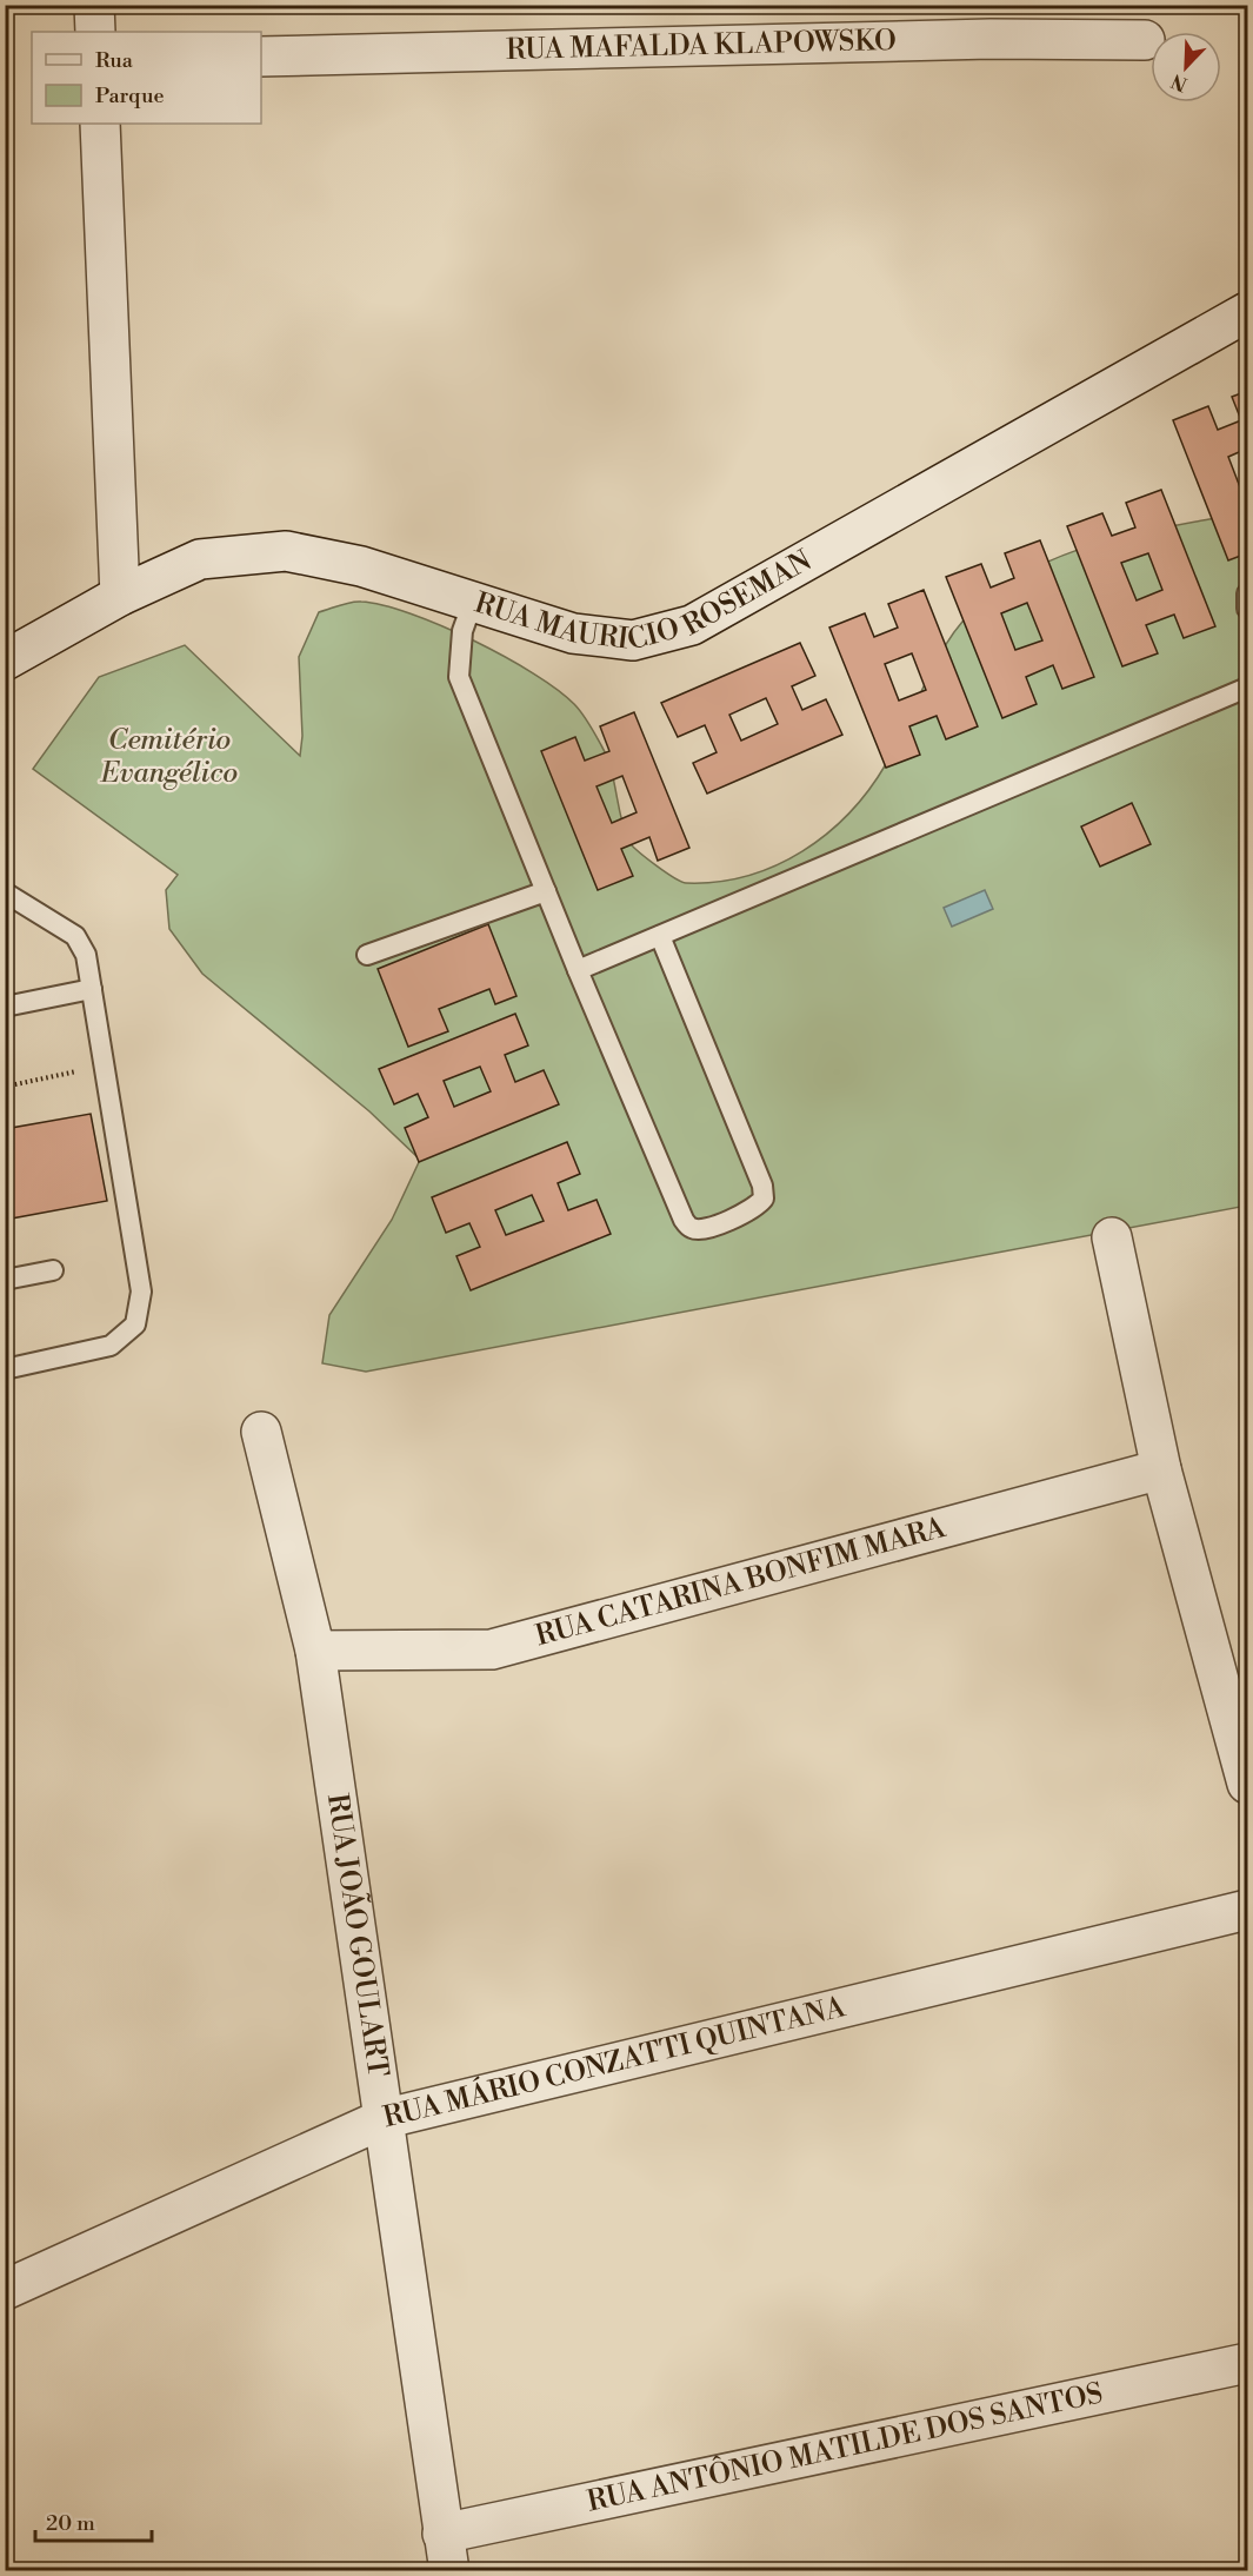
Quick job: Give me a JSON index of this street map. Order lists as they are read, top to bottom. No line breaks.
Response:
{"streets":{"street":["RUA MAFALDA KLAPOWSKO","RUA MAURICIO ROSEMAN","RUA CATARINA BONFIM MARA","RUA JOÃO GOULART","RUA MÁRIO CONZATTI QUINTANA","RUA ANTÔNIO MATILDE DOS SANTOS"]},"crossings":[["RUA CATARINA BONFIM MARA","RUA JOÃO GOULART"],["RUA JOÃO GOULART","RUA MÁRIO CONZATTI QUINTANA"],["RUA JOÃO GOULART","RUA ANTÔNIO MATILDE DOS SANTOS"]],"parks":["Cemitério Evangélico"],"legend":["Rua","Parque"],"scale_bar":"20 m","north":"bottom left"}
